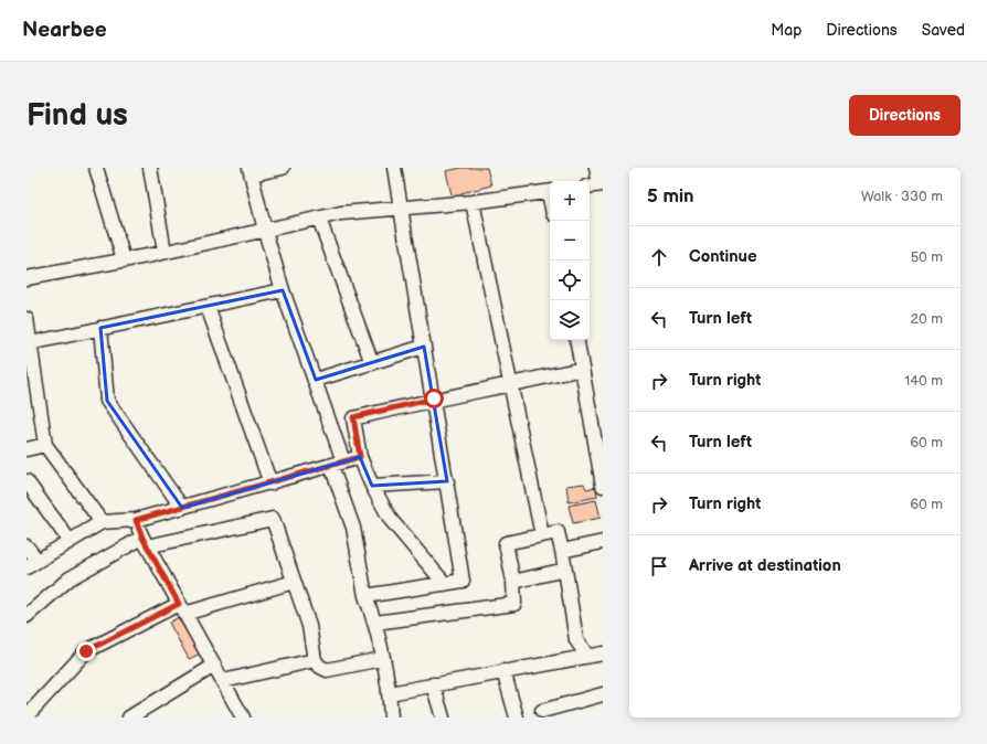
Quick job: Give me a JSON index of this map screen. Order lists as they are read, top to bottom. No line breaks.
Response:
{"page":{"header":"Nearbee","nav":["Map","Directions","Saved"],"buttons":"Directions","title":"Find us","heading":["5 min","Walk · 330 m"],"map_buttons":["+","−"],"list":[["Continue","50 m"],["Turn left","20 m"],["Turn right","140 m"],["Turn left","60 m"],["Turn right","60 m"],"Arrive at destination"]}}
